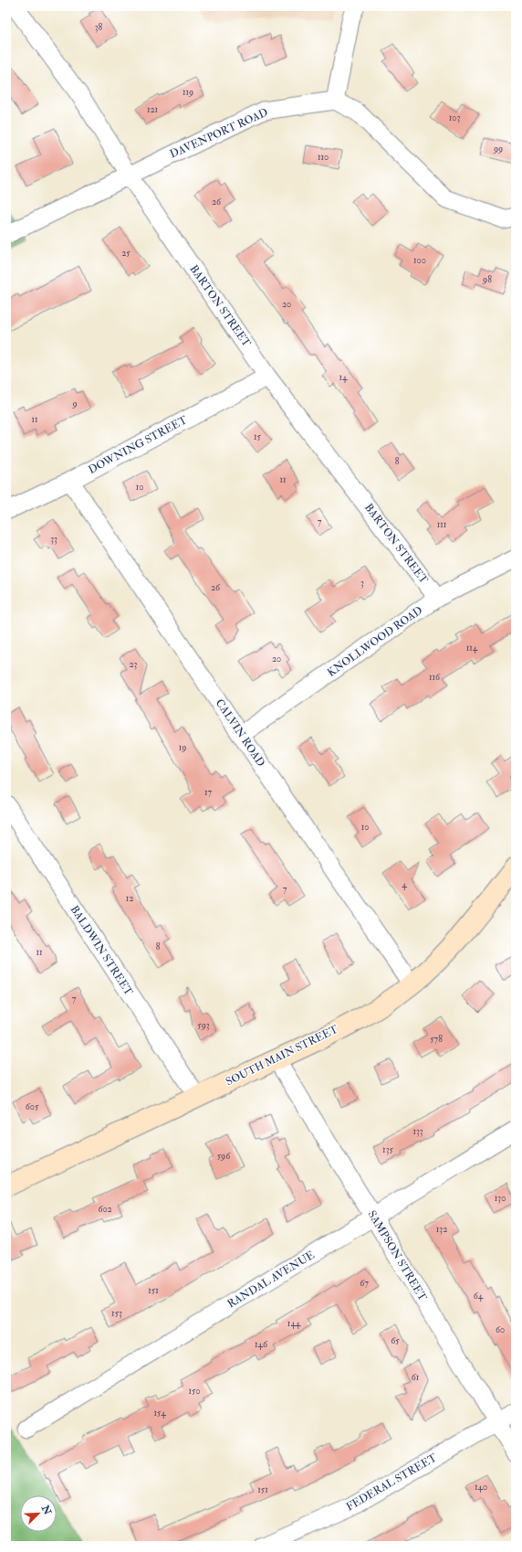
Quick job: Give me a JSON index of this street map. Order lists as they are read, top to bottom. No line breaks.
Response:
{"streets":{"street":["DAVENPORT ROAD","BARTON STREET","DOWNING STREET","KNOLLWOOD ROAD","CALVIN ROAD","BALDWIN STREET","SOUTH MAIN STREET","SAMPSON STREET","RANDAL AVENUE","FEDERAL STREET"]},"crossings":[["DAVENPORT ROAD","BARTON STREET"],["BARTON STREET","DOWNING STREET"],["BARTON STREET","KNOLLWOOD ROAD"],["DOWNING STREET","CALVIN ROAD"],["KNOLLWOOD ROAD","CALVIN ROAD"],["CALVIN ROAD","SOUTH MAIN STREET"],["BALDWIN STREET","SOUTH MAIN STREET"],["SOUTH MAIN STREET","SAMPSON STREET"],["SAMPSON STREET","RANDAL AVENUE"],["SAMPSON STREET","FEDERAL STREET"]],"house_numbers":["38","119","121","103","99","110","26","25","100","98","20","14","9","11","15","8","11","10","7","111","33","3","26","114","20","23","116","19","17","10","4","7","12","8","11","7","593","578","605","133","135","596","130","602","132","67","151","64","153","144","60","65","146","61","150","154","140","151"],"north":"top right"}
